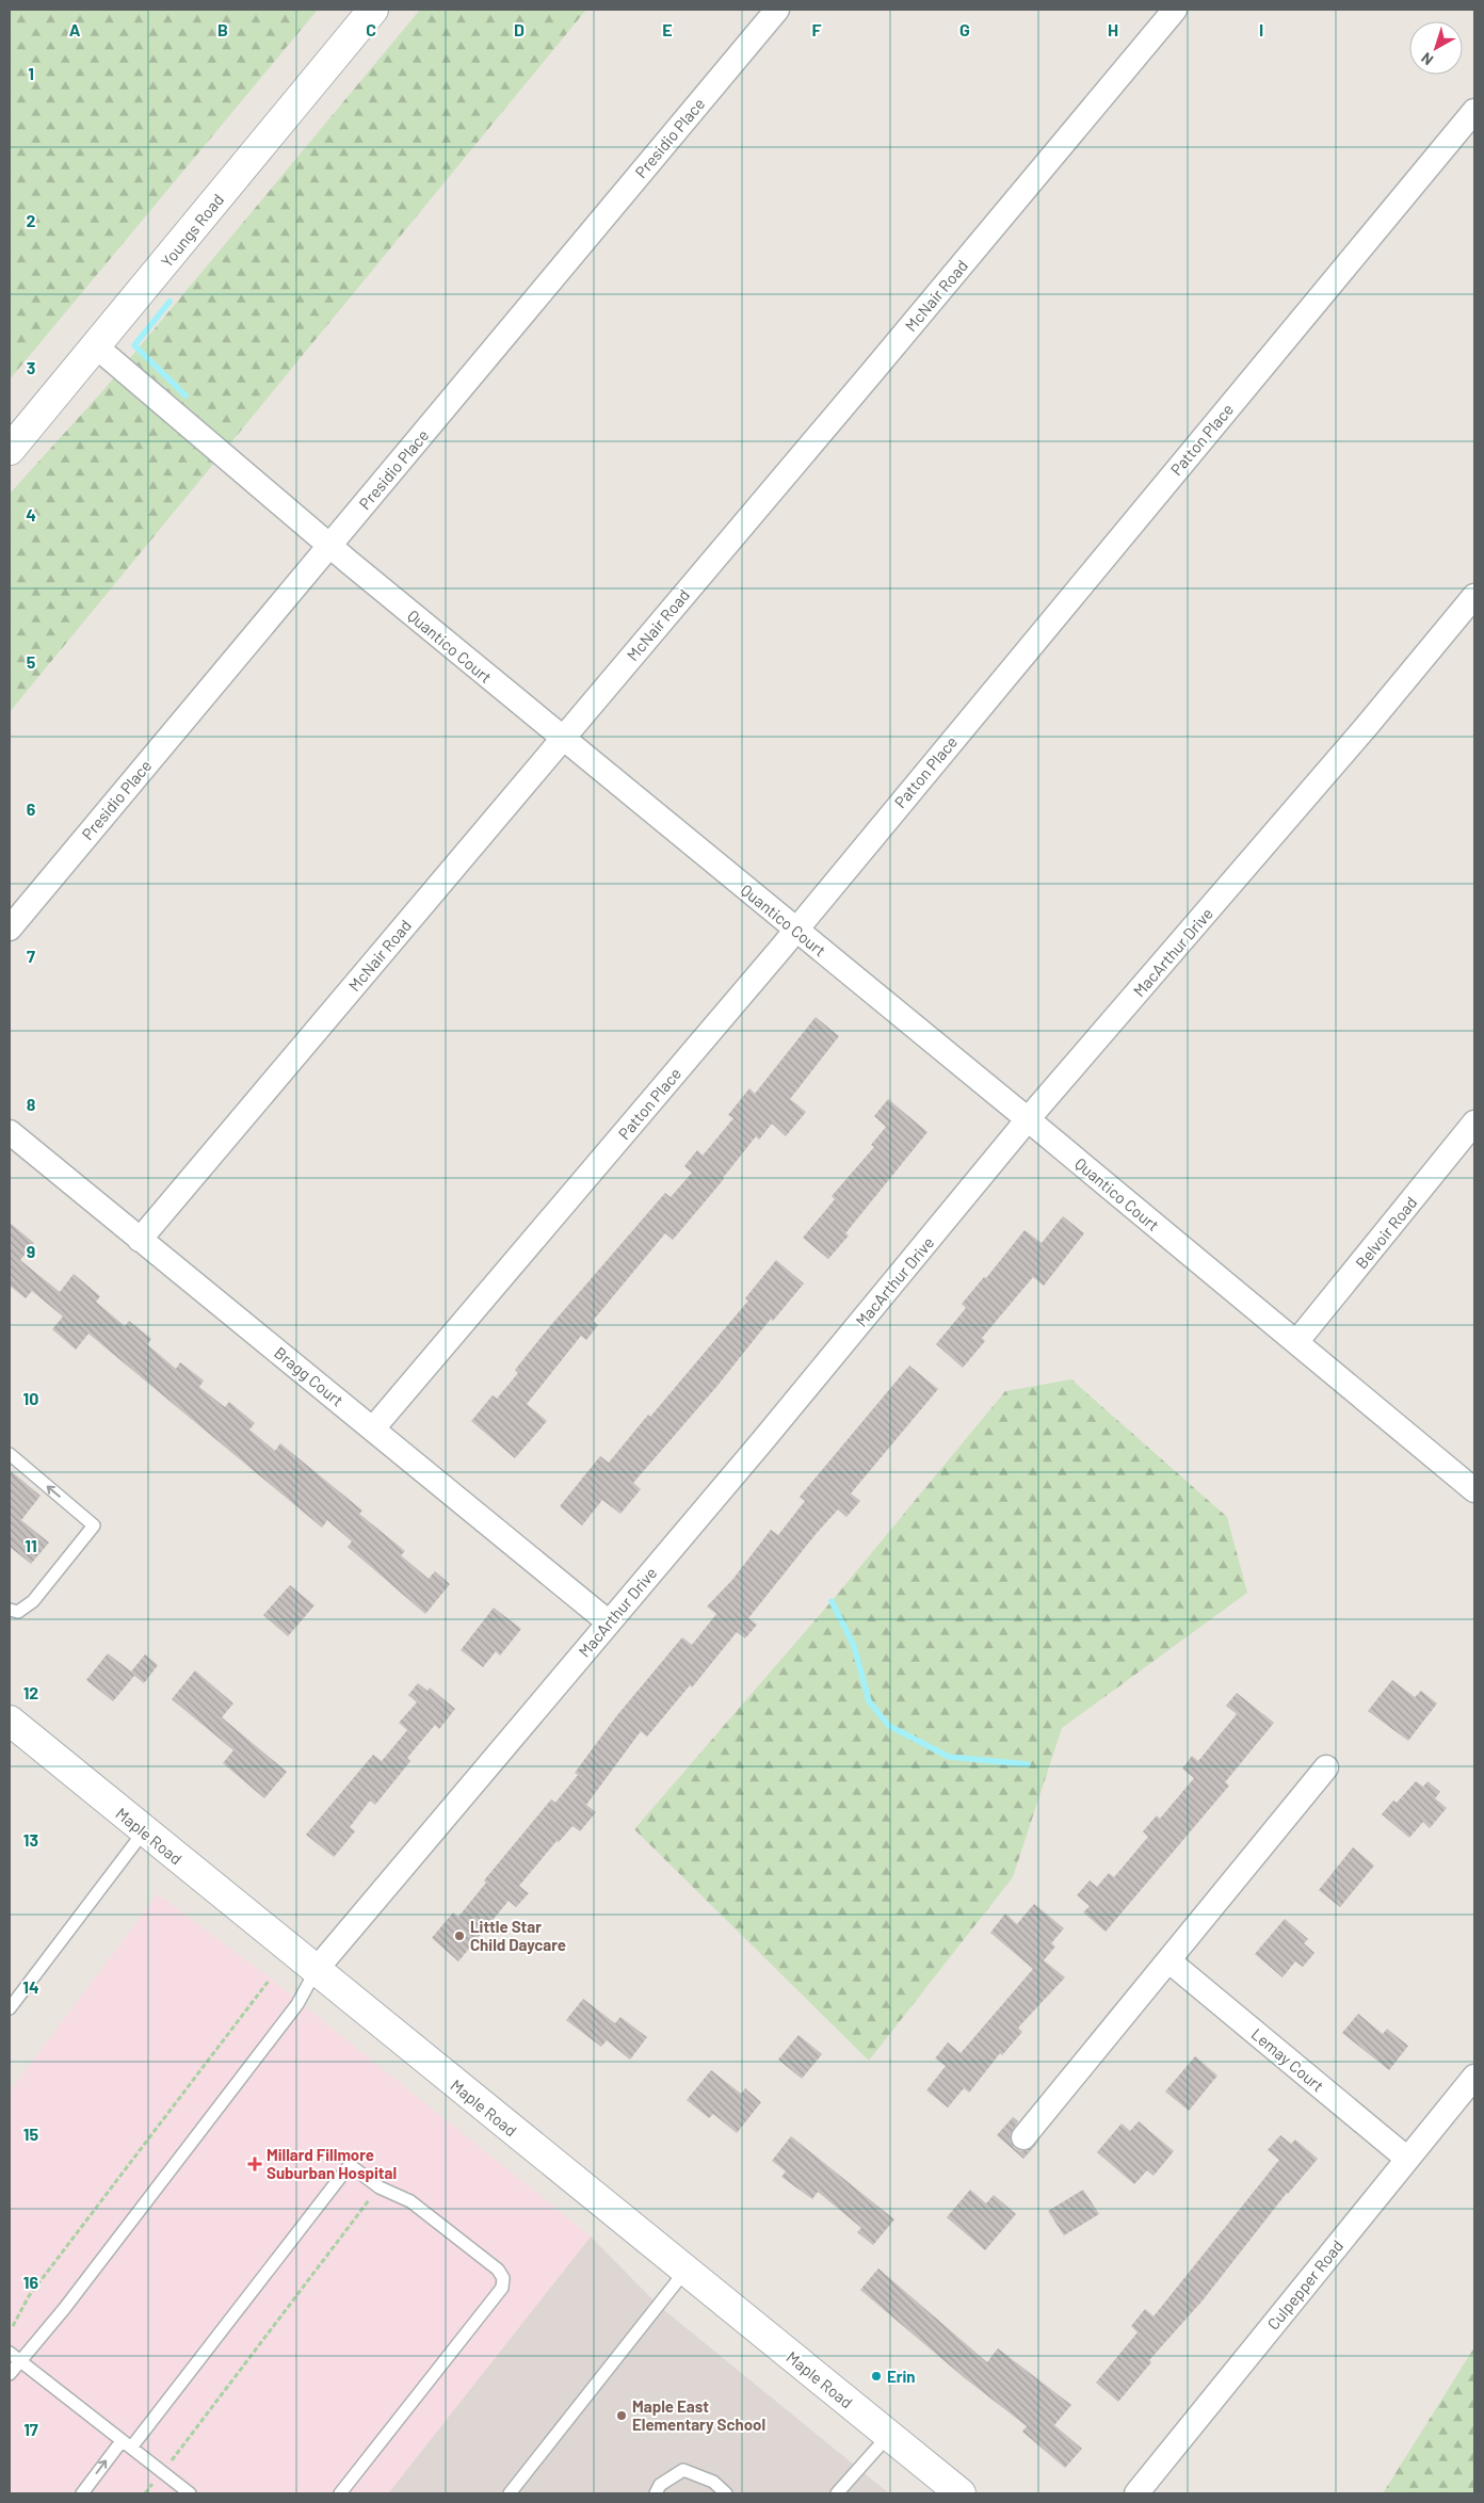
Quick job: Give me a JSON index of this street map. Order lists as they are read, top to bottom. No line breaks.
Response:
{"streets":{"main road":["Youngs Road","Maple Road"],"street":["Presidio Place","McNair Road","Patton Place","Quantico Court","MacArthur Drive","Belvoir Road","Bragg Court","Lemay Court","Culpepper Road"]},"crossings":[["Presidio Place","Quantico Court"],["Youngs Road","Quantico Court"],["McNair Road","Quantico Court"],["McNair Road","Bragg Court"],["Patton Place","Quantico Court"],["Patton Place","Bragg Court"],["Quantico Court","MacArthur Drive"],["Quantico Court","Belvoir Road"],["MacArthur Drive","Bragg Court"],["MacArthur Drive","Maple Road"],["Lemay Court","Culpepper Road"]],"places":{"other":["Little Star Child Daycare","Erin","Maple East Elementary School"],"health":["Millard Fillmore Suburban Hospital"]},"north":"bottom left","grid":{"columns":["A","B","C","D","E","F","G","H","I"],"rows":["1","2","3","4","5","6","7","8","9","10","11","12","13","14","15","16","17"]}}
